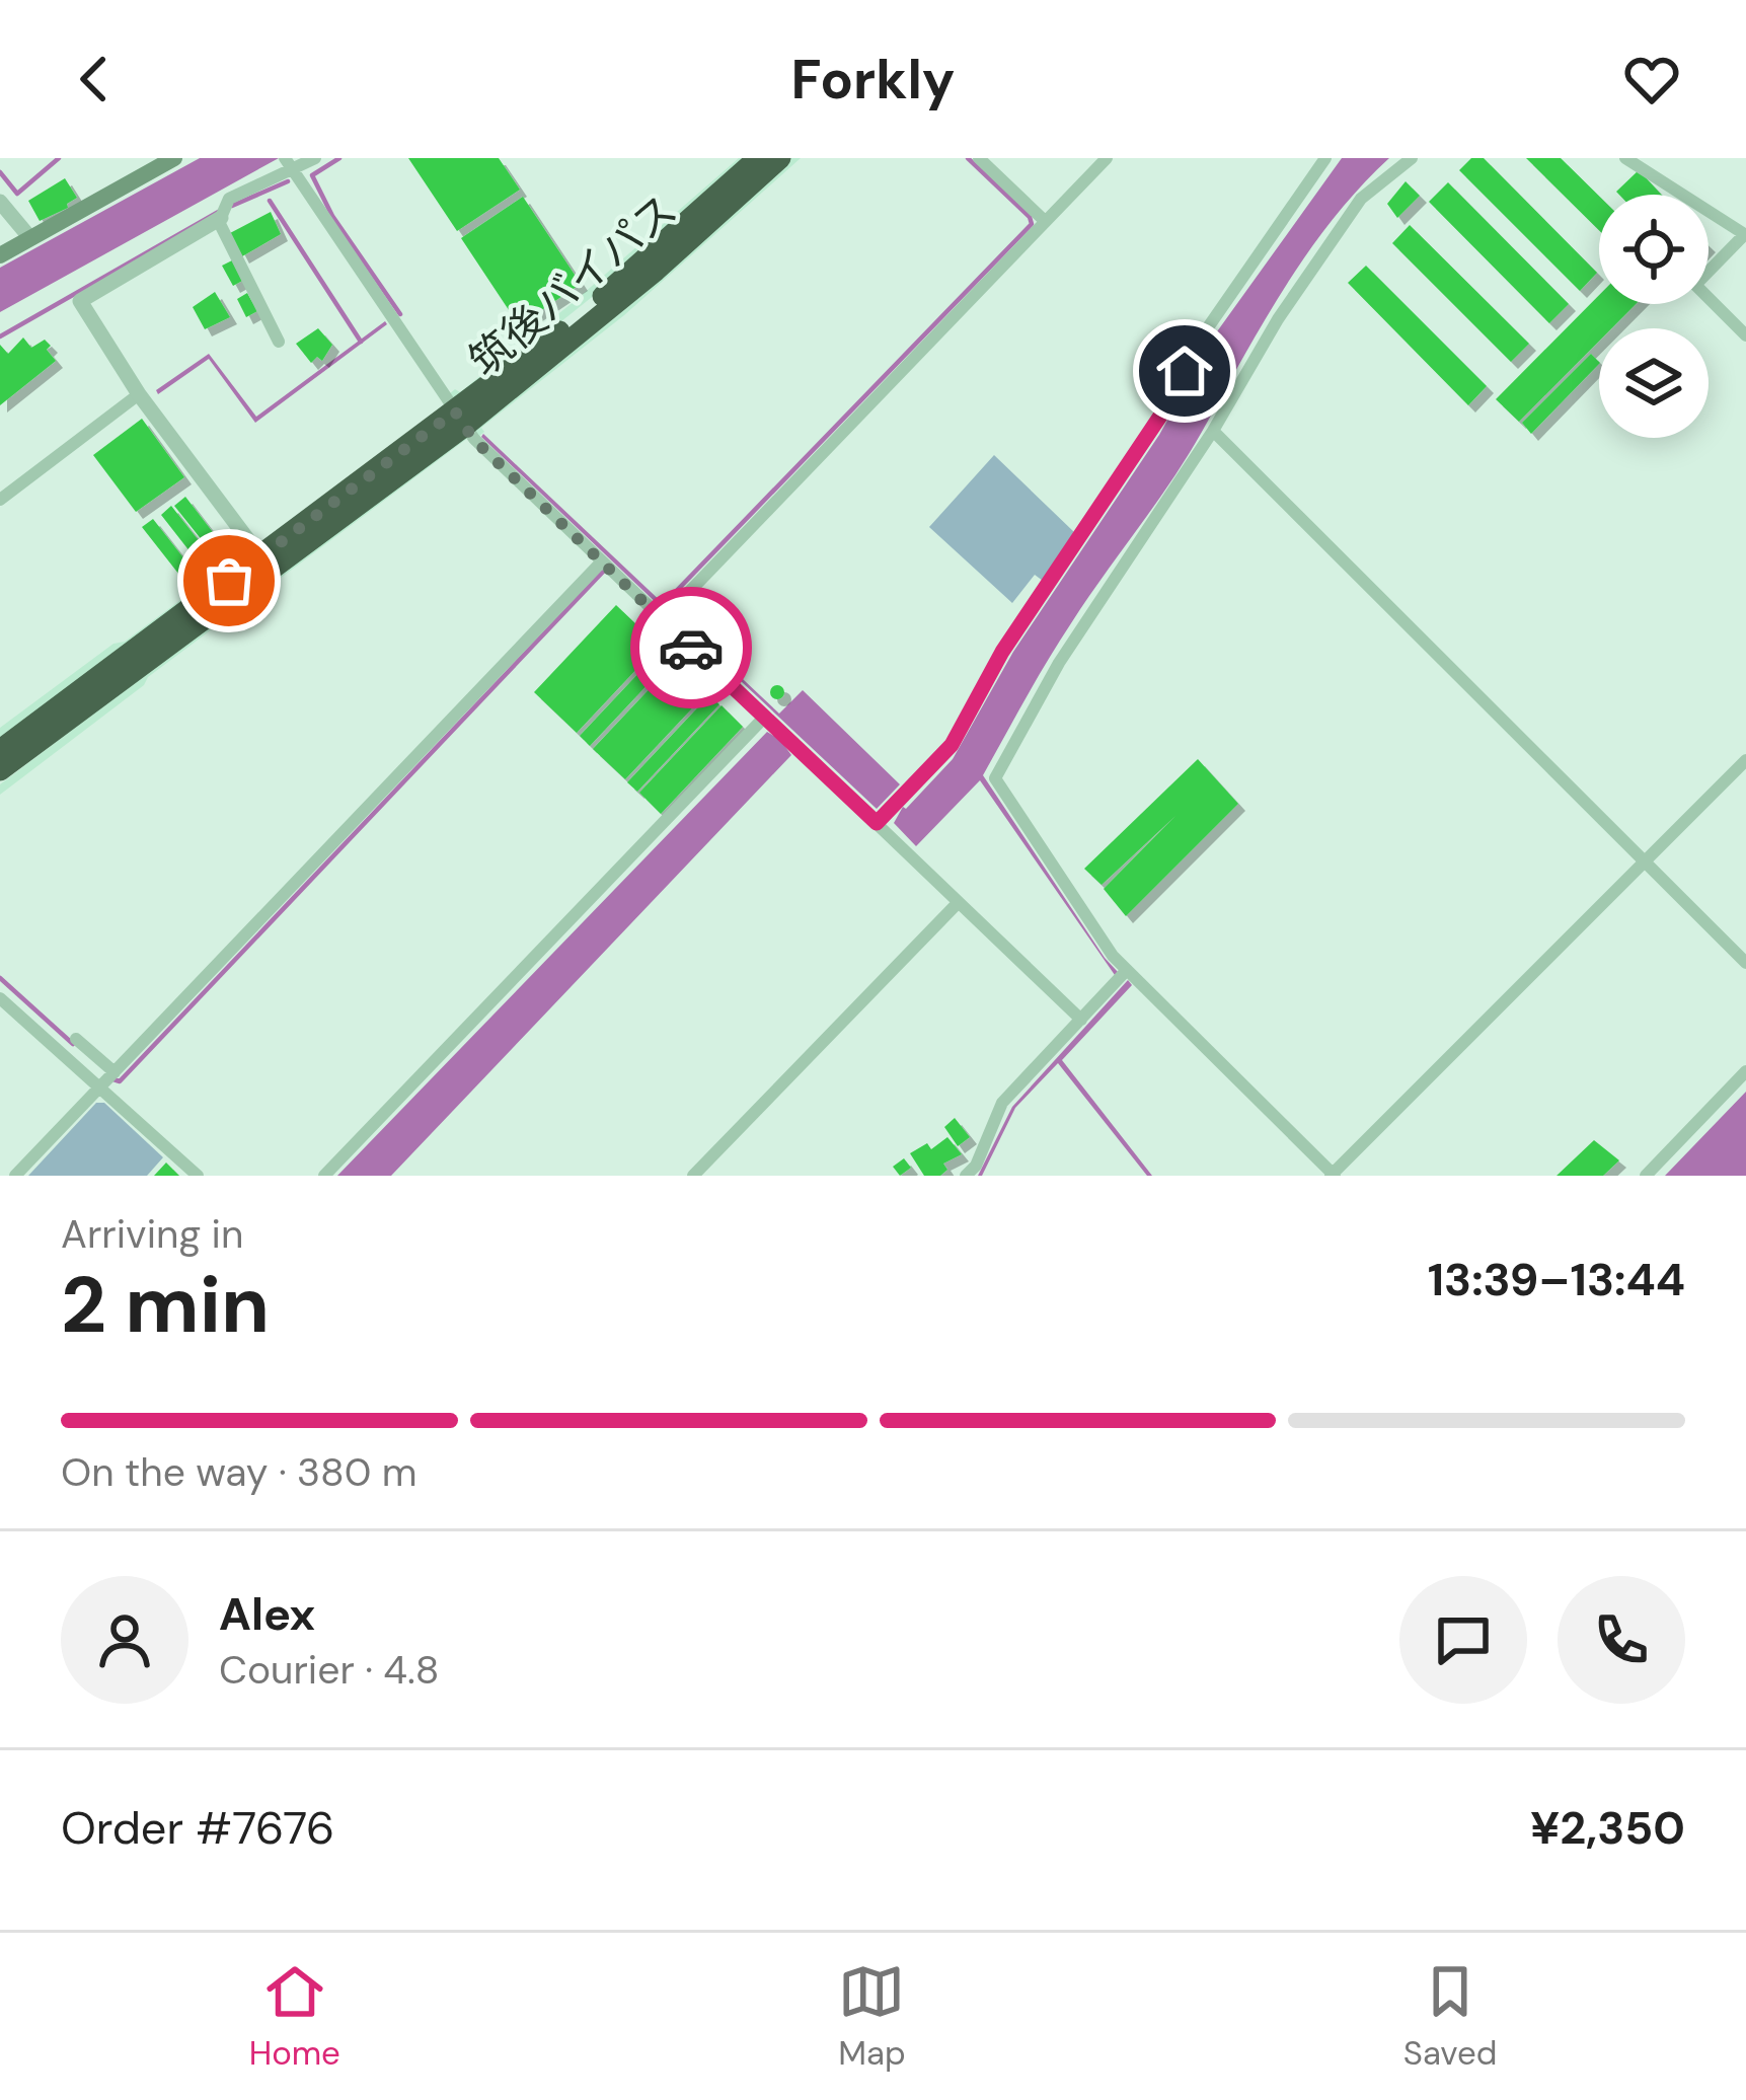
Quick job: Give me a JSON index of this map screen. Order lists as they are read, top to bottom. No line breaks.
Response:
{"streets":{"highway":["筑後バイパス"]},"page":{"header":"Forkly","heading":["2 min","Arriving in","13:39–13:44"],"panel":["Alex","Courier · 4.8","Order #7676","¥2,350"],"bar":"On the way · 380 m","tabs":["Home","Map","Saved"]}}
